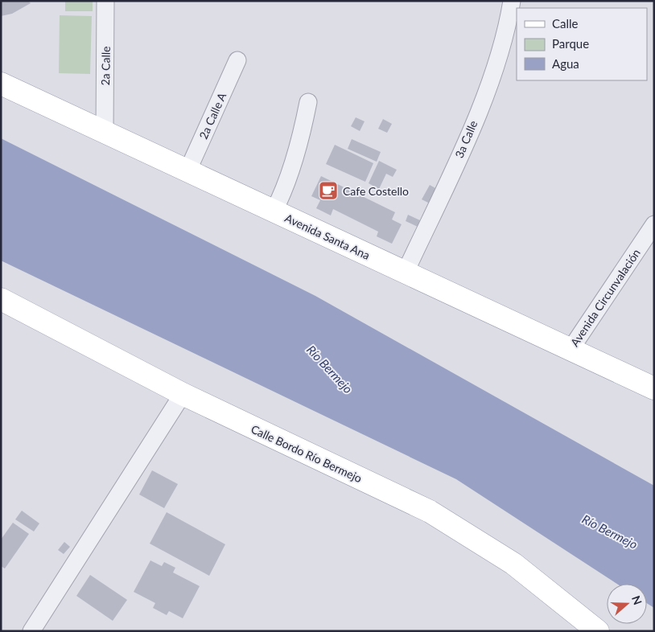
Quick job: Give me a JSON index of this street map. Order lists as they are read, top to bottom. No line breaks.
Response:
{"streets":{"main road":["Avenida Santa Ana","Calle Bordo Río Bermejo"],"street":["2a Calle","2a Calle A","3a Calle","Avenida Circunvalación"]},"crossings":[["2a Calle","Avenida Santa Ana"],["2a Calle A","Avenida Santa Ana"],["3a Calle","Avenida Santa Ana"],["Avenida Santa Ana","Avenida Circunvalación"]],"water":["Río Bermejo"],"places":{"cafe":["Cafe Costello"]},"legend":["Calle","Parque","Agua"],"north":"right"}
